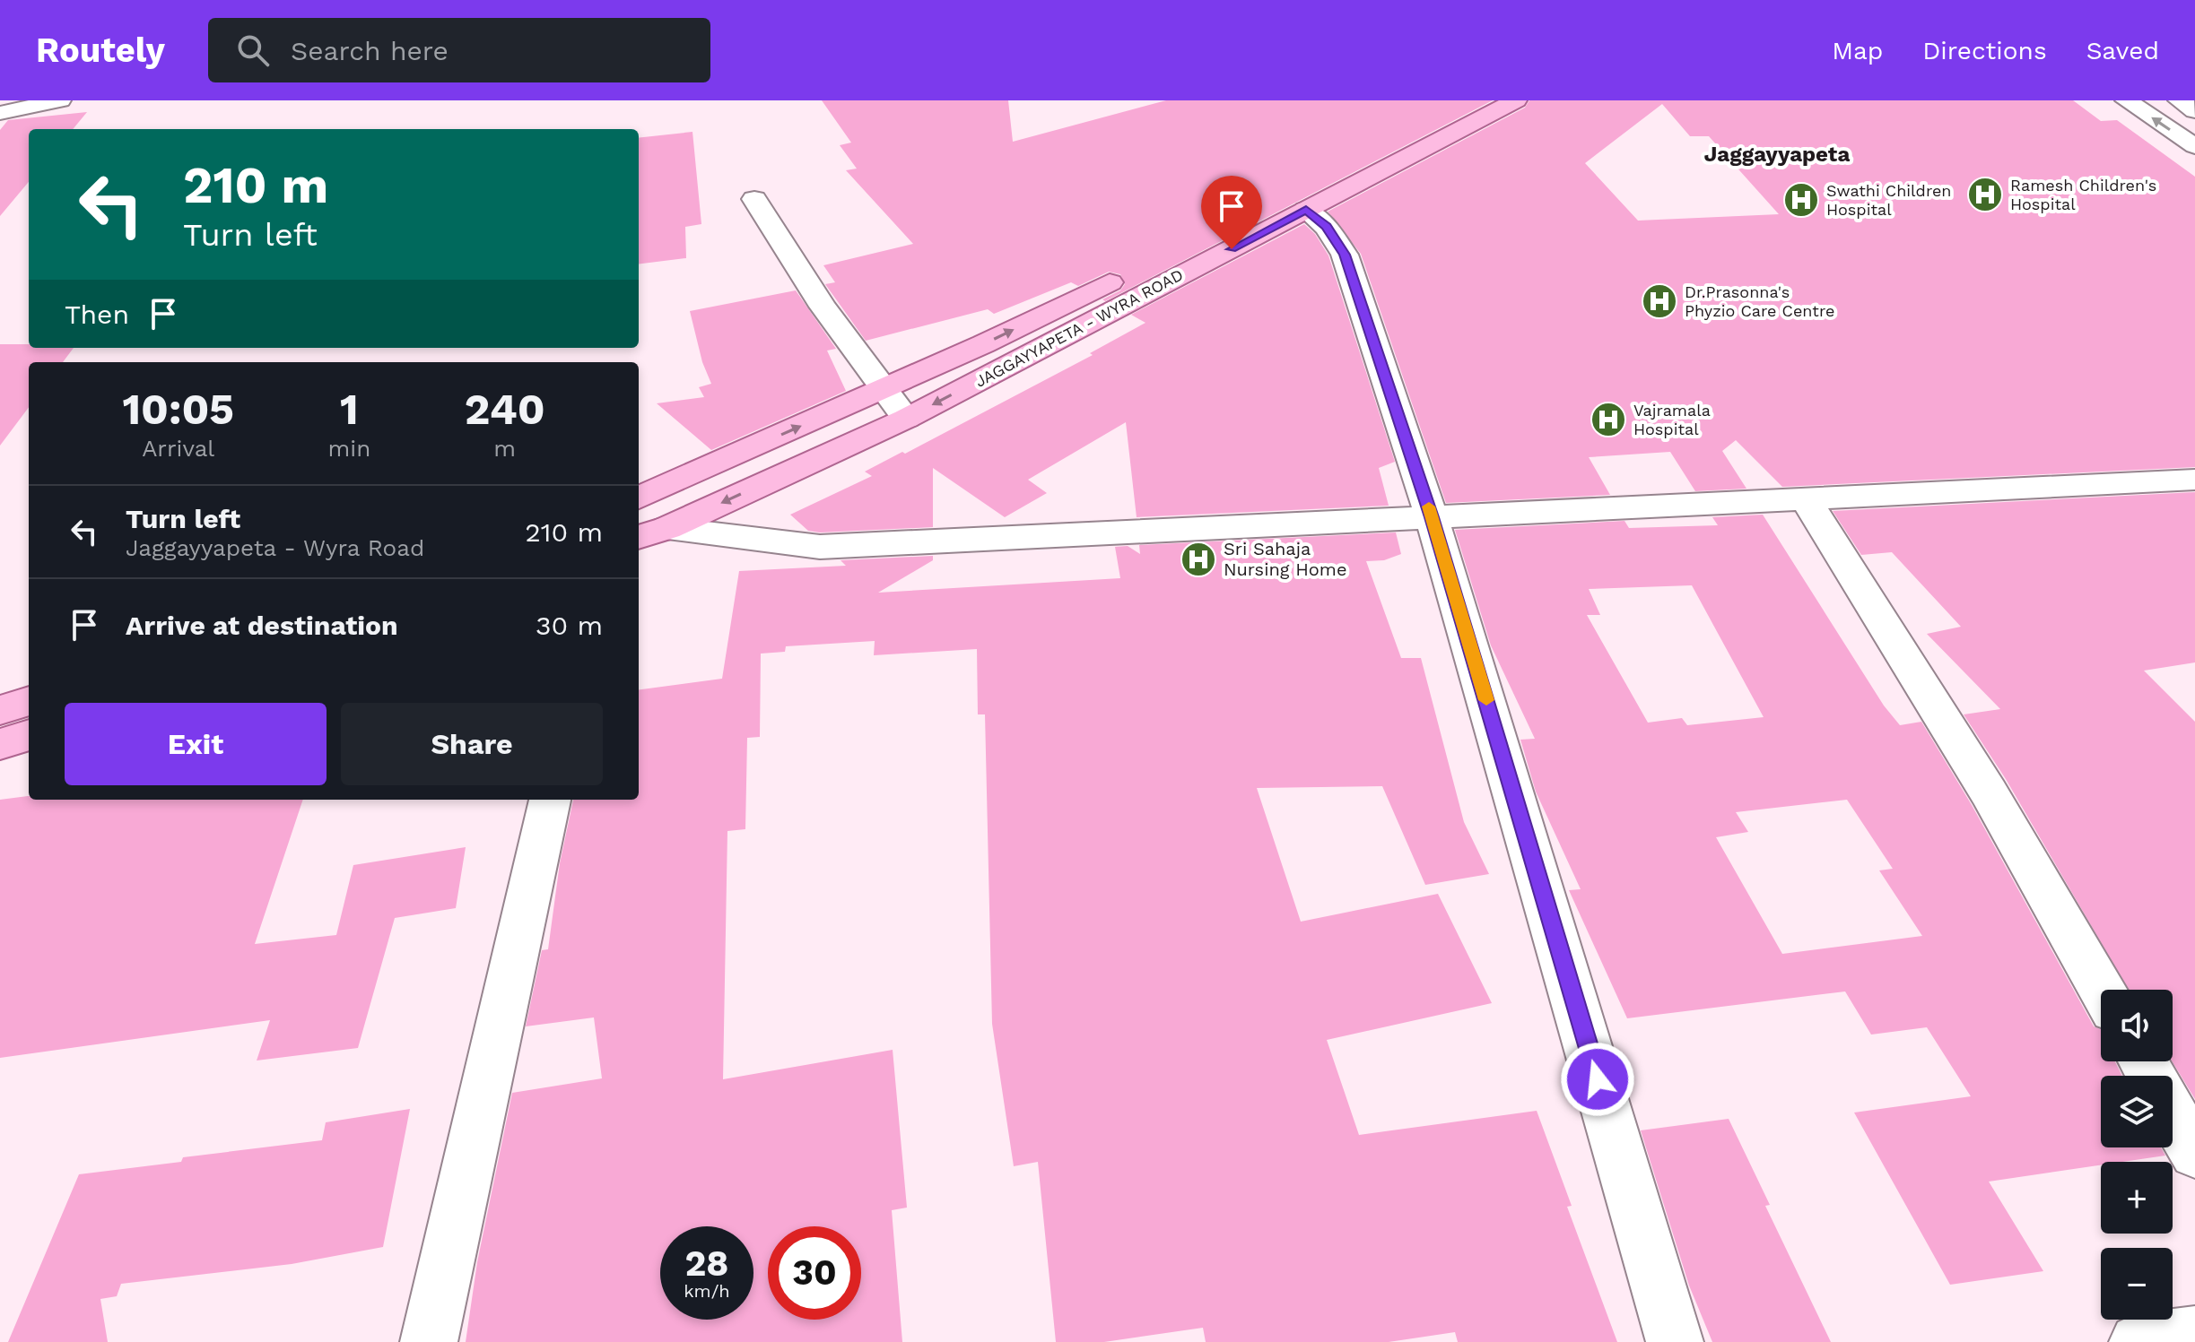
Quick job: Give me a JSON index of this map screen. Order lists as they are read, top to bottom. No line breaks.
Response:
{"streets":{"main road":["JAGGAYYAPETA - WYRA ROAD"]},"districts":["Jaggayyapeta"],"places":{"hospital":["Ramesh Children's Hospital","Swathi Children Hospital","Dr.Prasonna's Phyzio Care Centre","Vajramala Hospital","Sri Sahaja Nursing Home"]},"page":{"header":"Routely","search":"Search here","nav":["Map","Directions","Saved"],"turn":["210 m","Turn left"],"then":"Then","eta":["10:05","Arrival","1","min","240","m"],"list":[{"name":"Turn left","note":"Jaggayyapeta - Wyra Road","value":"210 m"},{"name":"Arrive at destination","value":"30 m"}],"buttons":["Exit","Share"],"map_buttons":["+","−"],"speed":"28 km/h","limit":"30"}}
